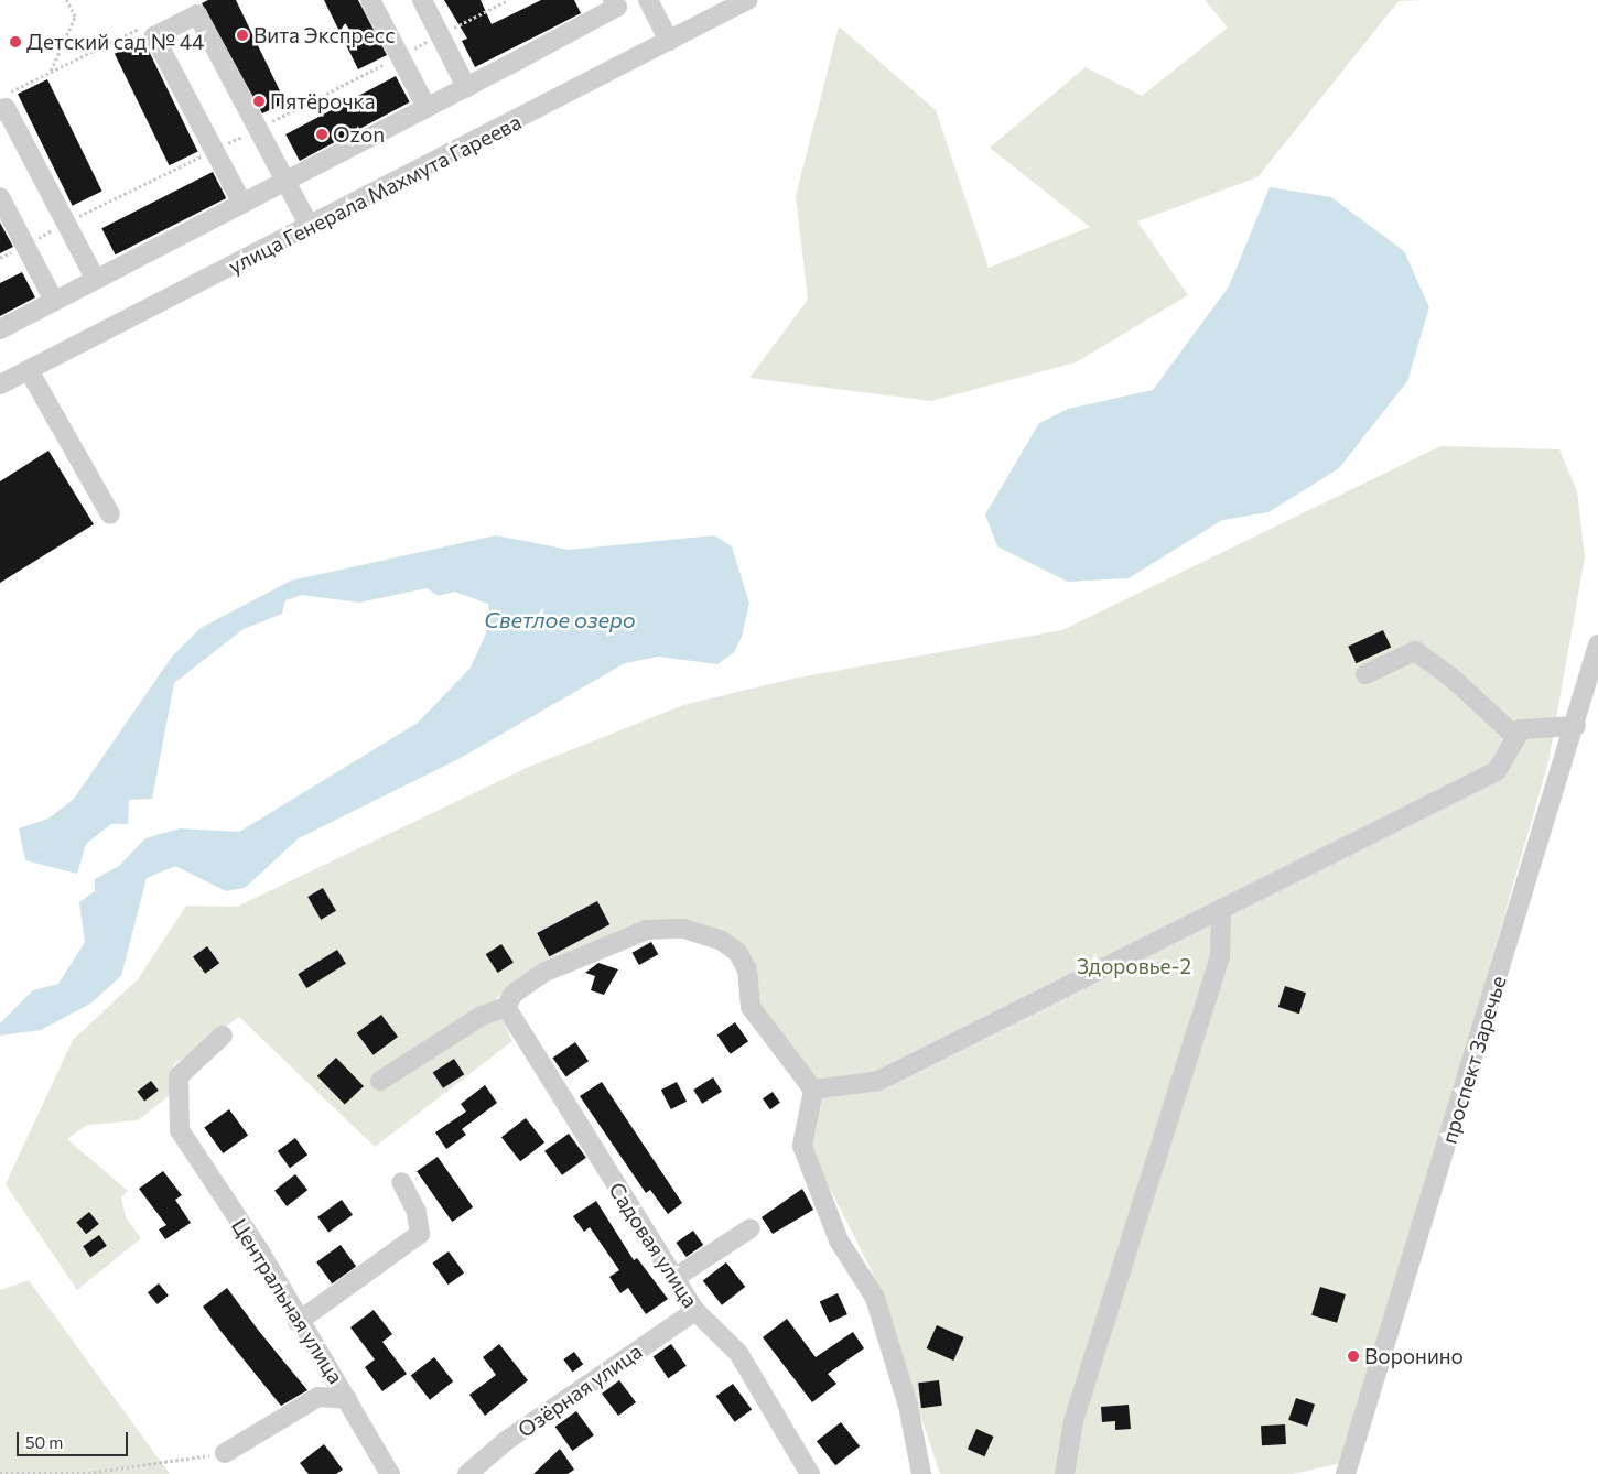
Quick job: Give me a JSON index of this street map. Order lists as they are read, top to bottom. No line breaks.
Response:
{"streets":{"street":["улица Генерала Махмута Гареева","проспект Заречье","Садовая улица","Центральная улица","Озёрная улица"]},"crossings":[["Садовая улица","Озёрная улица"]],"water":["Светлое озеро"],"parks":["Здоровье-2"],"places":["Вита Экспресс","Детский сад № 44","Пятёрочка","Ozon","Воронино"],"scale_bar":"50 m"}
